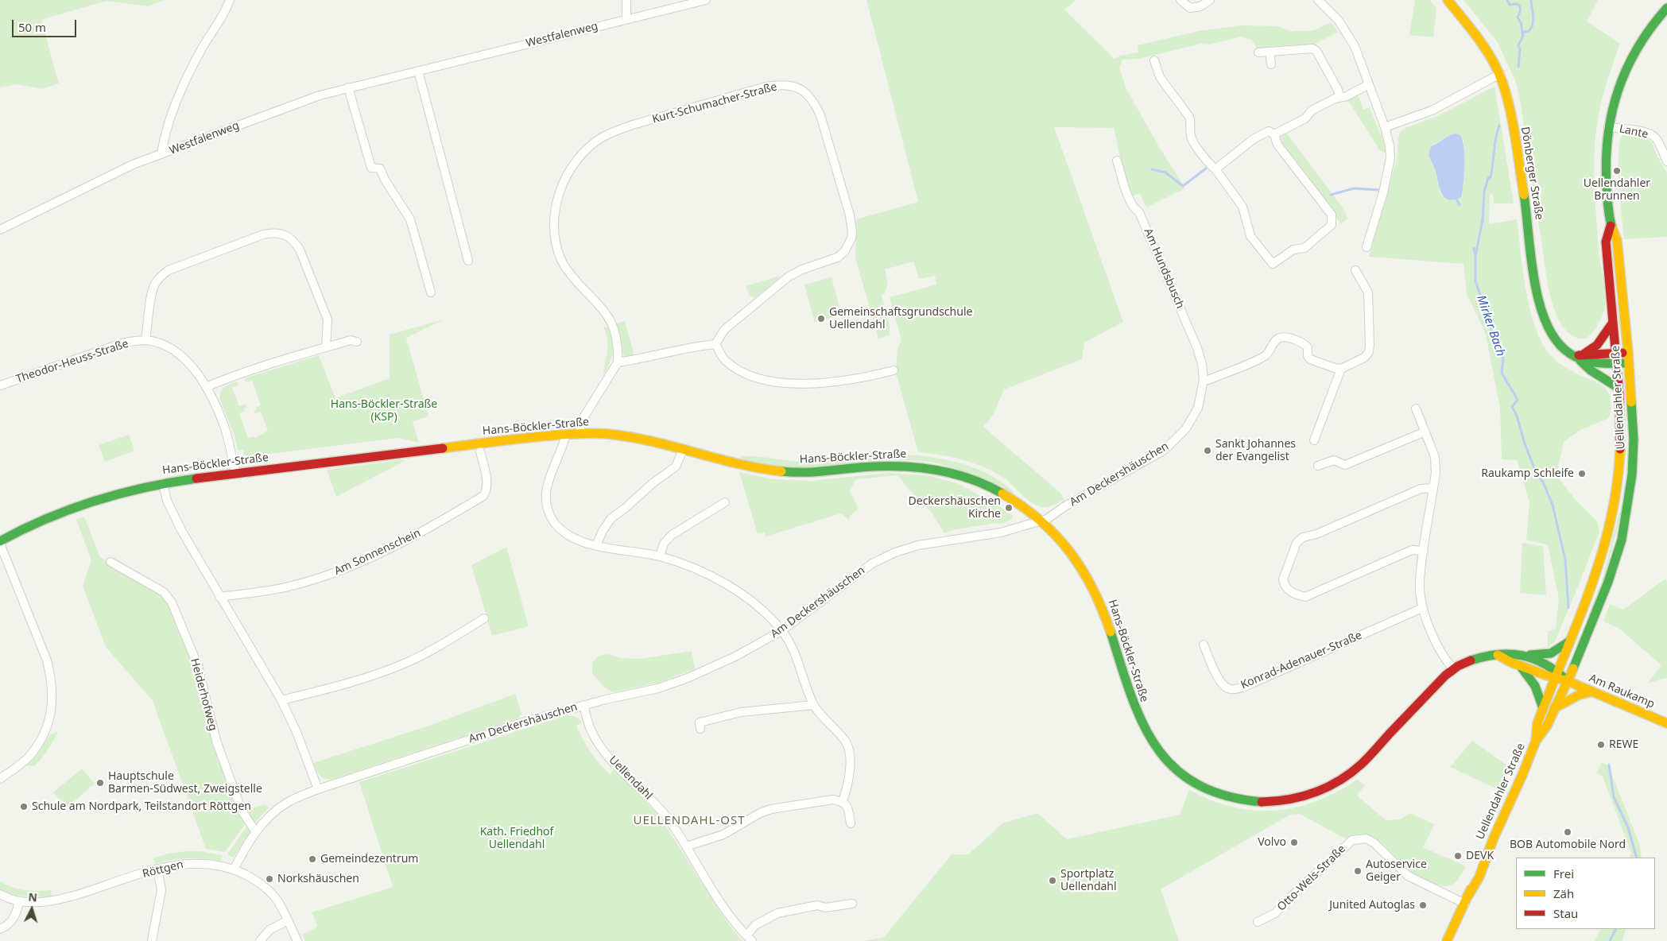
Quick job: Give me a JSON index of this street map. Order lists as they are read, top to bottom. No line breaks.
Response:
{"streets":{"street":["Westfalenweg","Kurt-Schumacher-Straße","Lante","Dönberger Straße","Am Hundsbusch","Theodor-Heuss-Straße","Uellendahler Straße","Hans-Böckler-Straße","Am Deckershäuschen","Am Sonnenschein","Konrad-Adenauer-Straße","Am Raukamp","Heiderhofweg","Uellendahl","Röttgen","Otto-Wels-Straße"]},"crossings":[["Lante","Uellendahler Straße"],["Dönberger Straße","Uellendahler Straße"],["Am Hundsbusch","Am Deckershäuschen"],["Theodor-Heuss-Straße","Hans-Böckler-Straße"],["Uellendahler Straße","Hans-Böckler-Straße"],["Uellendahler Straße","Am Raukamp"],["Uellendahler Straße","Otto-Wels-Straße"],["Hans-Böckler-Straße","Am Deckershäuschen"],["Hans-Böckler-Straße","Am Raukamp"],["Am Deckershäuschen","Heiderhofweg"],["Am Deckershäuschen","Uellendahl"],["Am Deckershäuschen","Röttgen"]],"districts":["UELLENDAHL-OST"],"water":["Mirker Bach"],"parks":["Hans-Böckler-Straße (KSP)","Kath. Friedhof Uellendahl"],"places":["Uellendahler Brunnen","Gemeinschaftsgrundschule Uellendahl","Sankt Johannes der Evangelist","Raukamp Schleife","Deckershäuschen Kirche","REWE","Hauptschule Barmen-Südwest, Zweigstelle","Schule am Nordpark, Teilstandort Röttgen","BOB Automobile Nord","Volvo","DEVK","Gemeindezentrum","Autoservice Geiger","Norkshäuschen","Sportplatz Uellendahl","Junited Autoglas"],"legend":["Frei","Zäh","Stau"],"scale_bar":"50 m","north":"top"}
